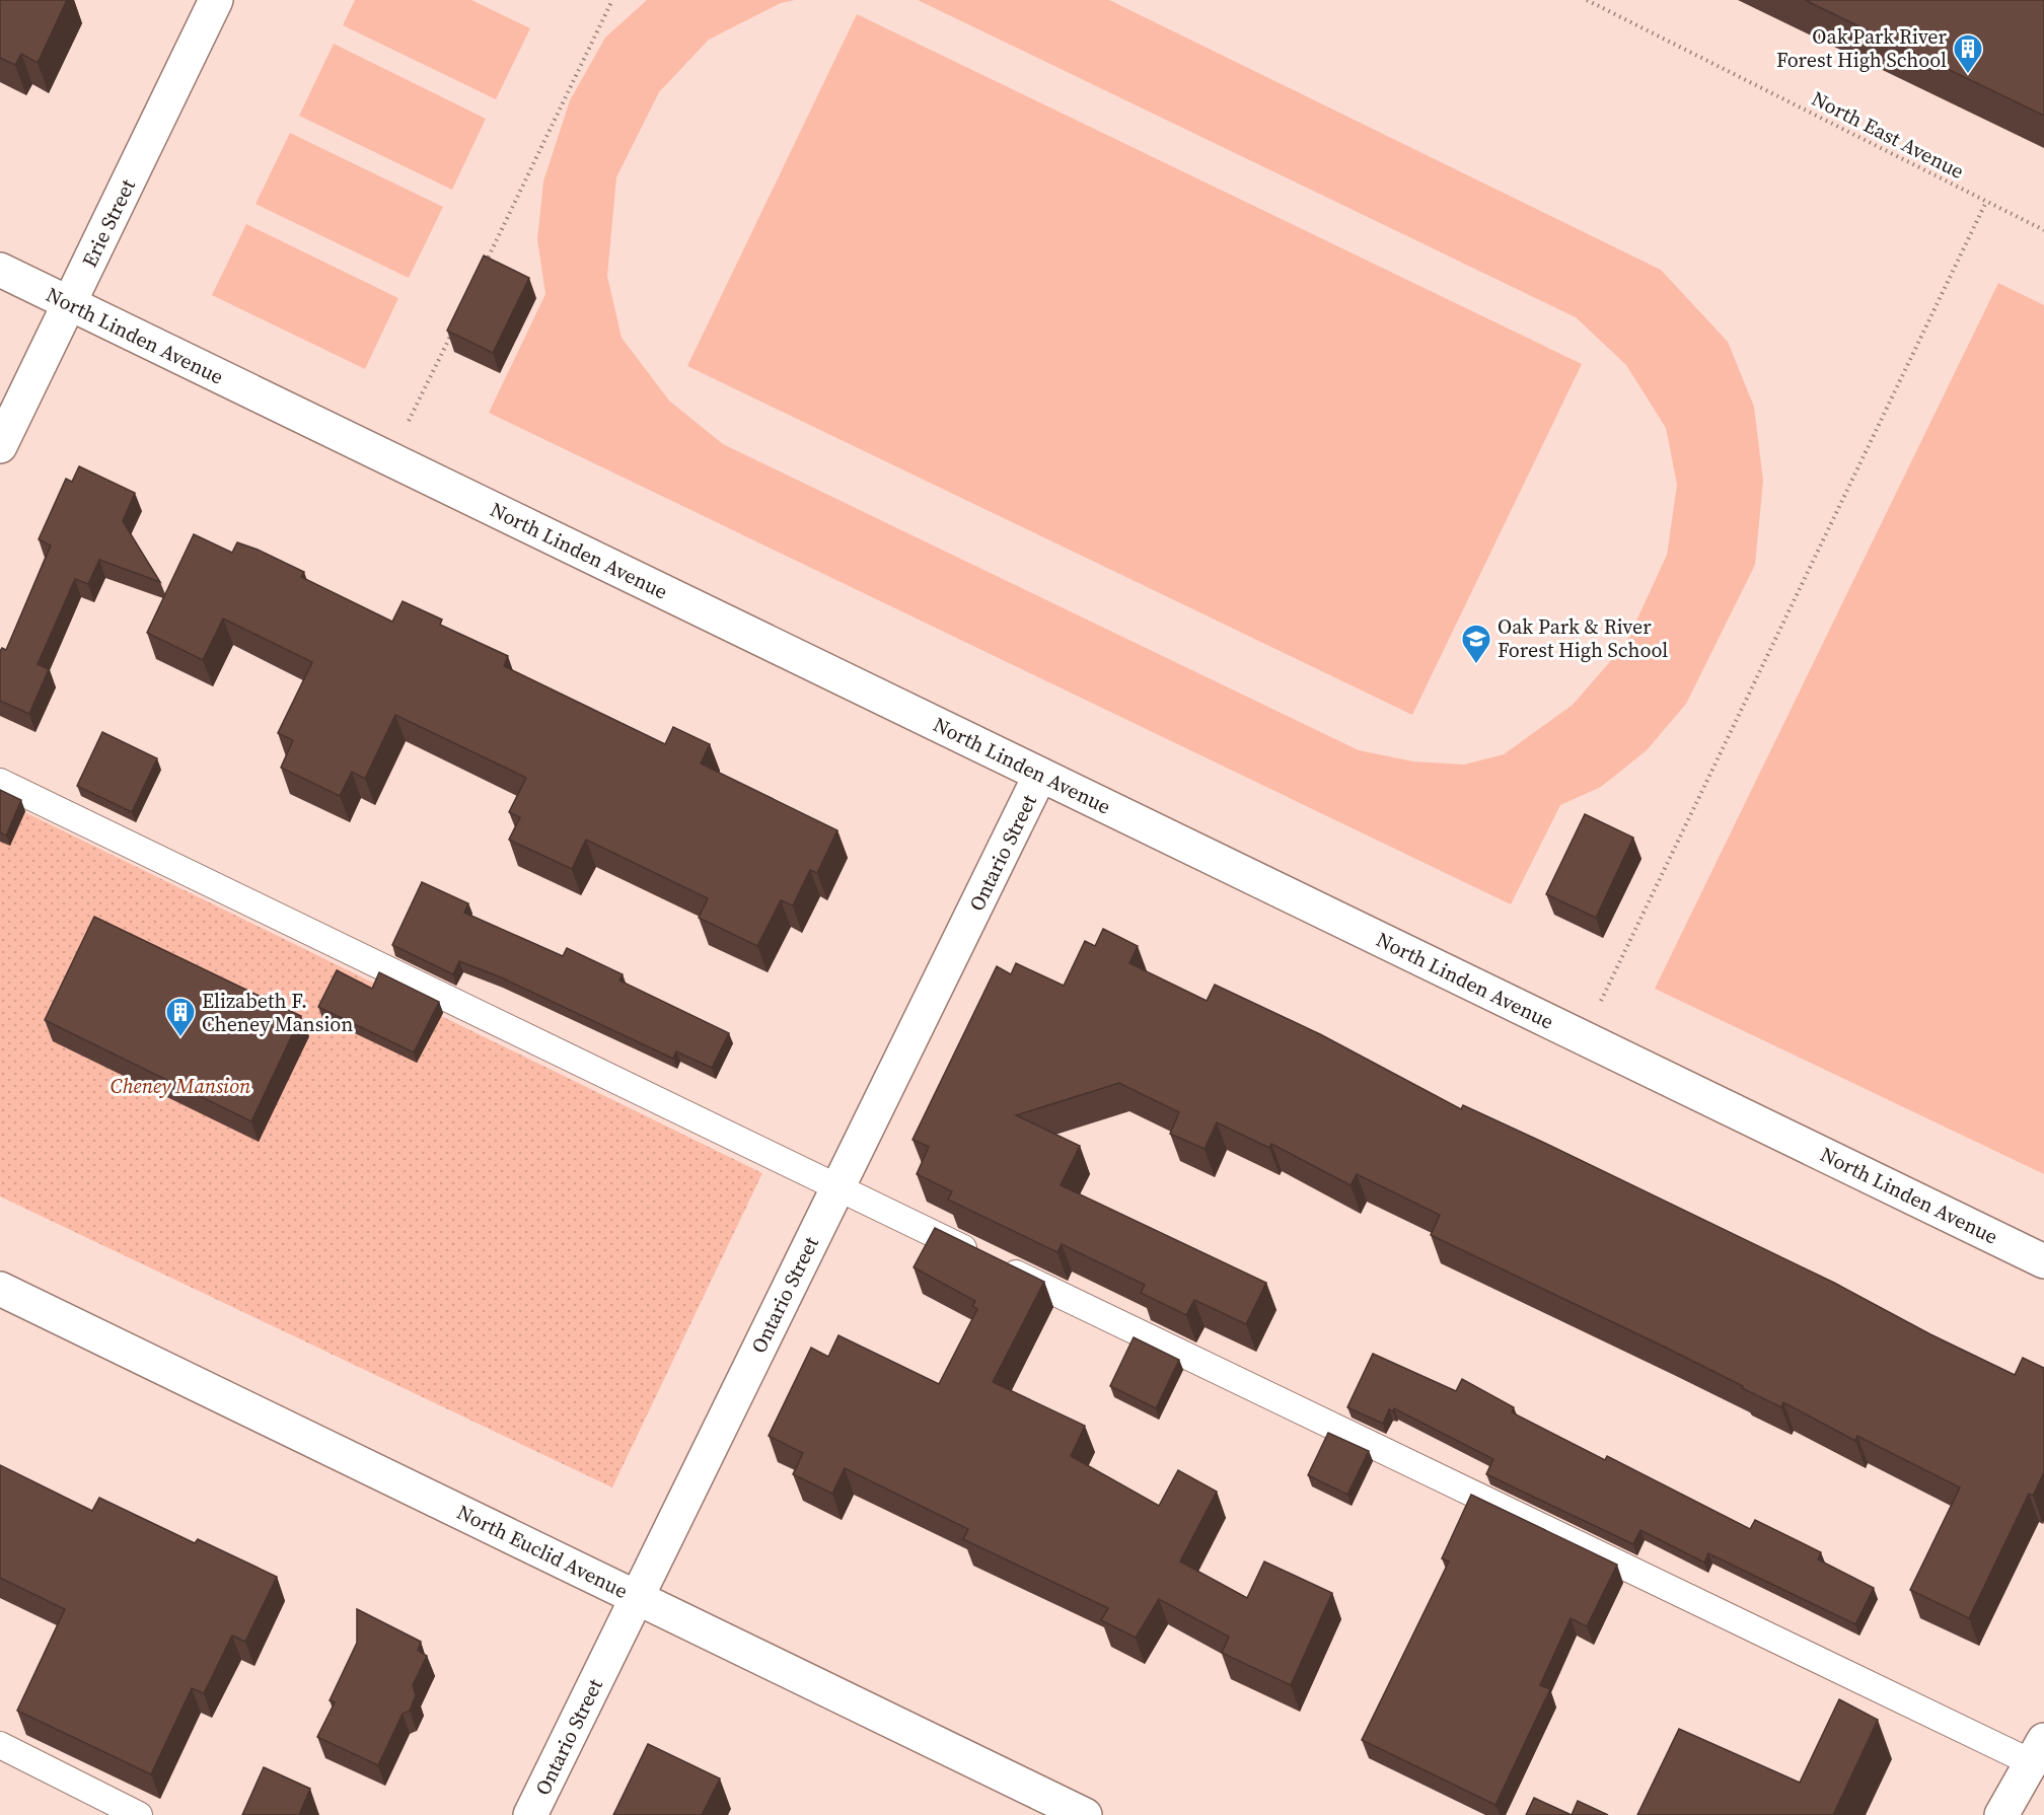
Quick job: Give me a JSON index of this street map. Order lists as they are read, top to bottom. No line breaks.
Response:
{"streets":{"street":["Erie Street","North Linden Avenue","Ontario Street","North Euclid Avenue"],"path":["North East Avenue"]},"crossings":[["Erie Street","North Linden Avenue"],["North Linden Avenue","Ontario Street"],["Ontario Street","North Euclid Avenue"]],"parks":["Cheney Mansion"],"places":{"building":["Oak Park River Forest High School","Elizabeth F. Cheney Mansion"],"school or university":["Oak Park & River Forest High School"]}}
